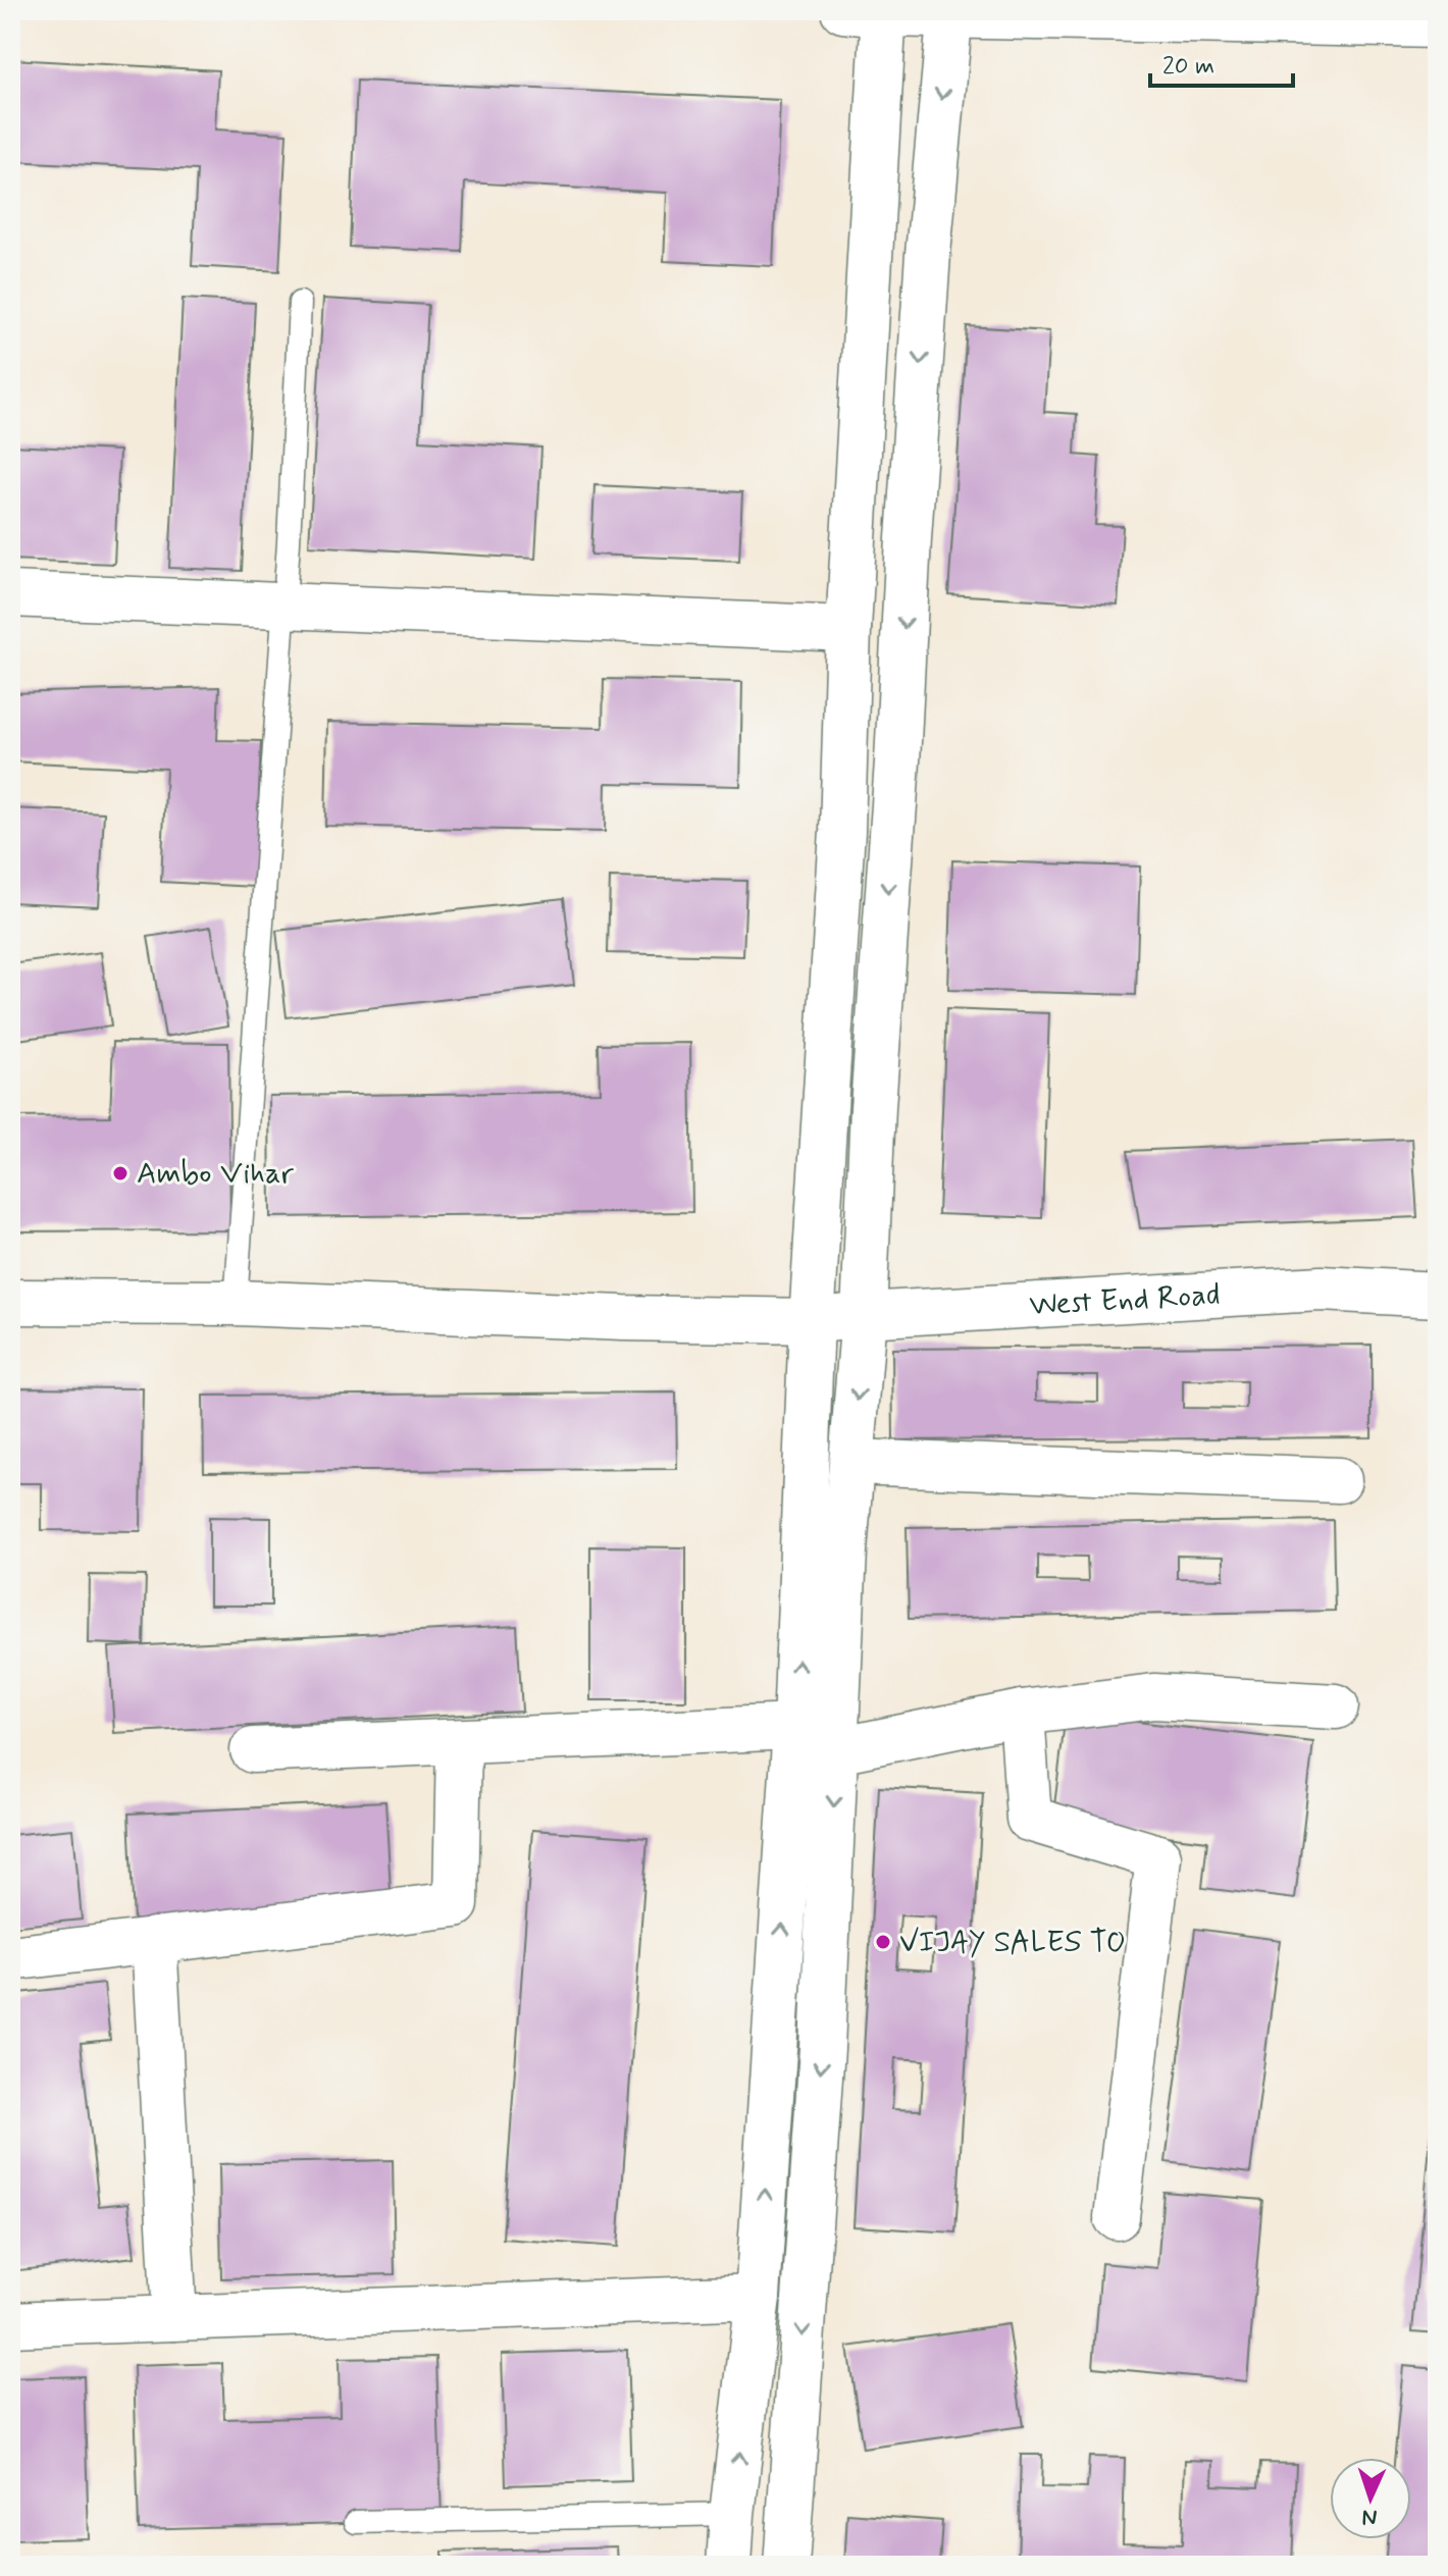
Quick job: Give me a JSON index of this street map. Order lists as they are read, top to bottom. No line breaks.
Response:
{"streets":{"street":["West End Road"]},"places":["Ambo Vihar","VIJAY SALES TO"],"scale_bar":"20 m","north":"bottom"}
